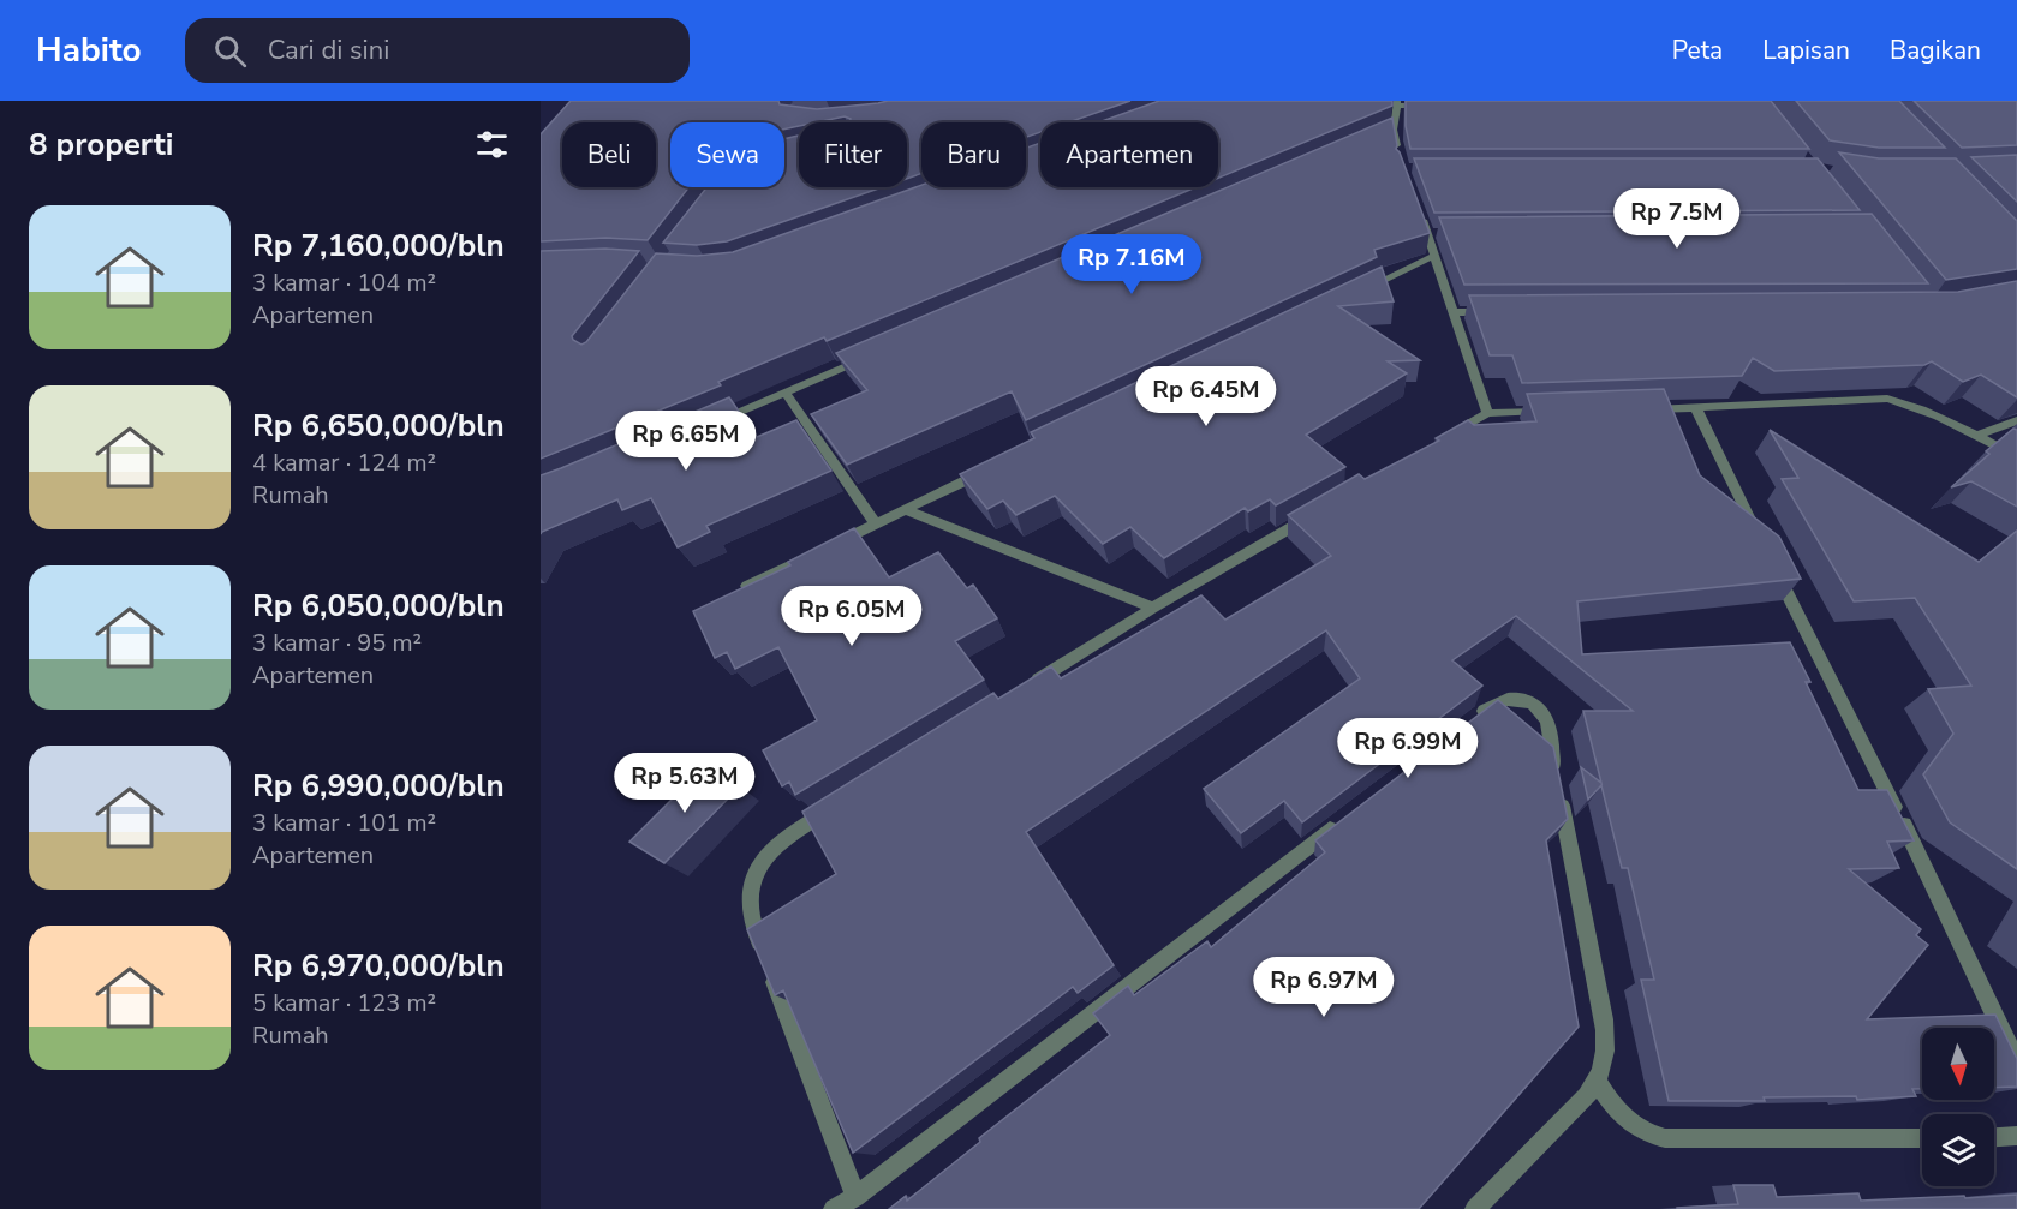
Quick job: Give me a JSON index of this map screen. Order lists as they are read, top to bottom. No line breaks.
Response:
{"north":"bottom","page":{"header":"Habito","search":"Cari di sini","nav":["Peta","Lapisan","Bagikan"],"heading":"8 properti","chip":["Beli","Sewa","Filter","Baru","Apartemen"],"list":[{"name":"Rp 7,160,000/bln","note":"3 kamar · 104 m² · Apartemen"},{"name":"Rp 6,650,000/bln","note":"4 kamar · 124 m² · Rumah"},{"name":"Rp 6,050,000/bln","note":"3 kamar · 95 m² · Apartemen"},{"name":"Rp 6,990,000/bln","note":"3 kamar · 101 m² · Apartemen"},{"name":"Rp 6,970,000/bln","note":"5 kamar · 123 m² · Rumah"}],"price":["Rp 7.5M","Rp 7.16M","Rp 6.45M","Rp 6.65M","Rp 6.05M","Rp 6.99M","Rp 5.63M","Rp 6.97M"]}}
